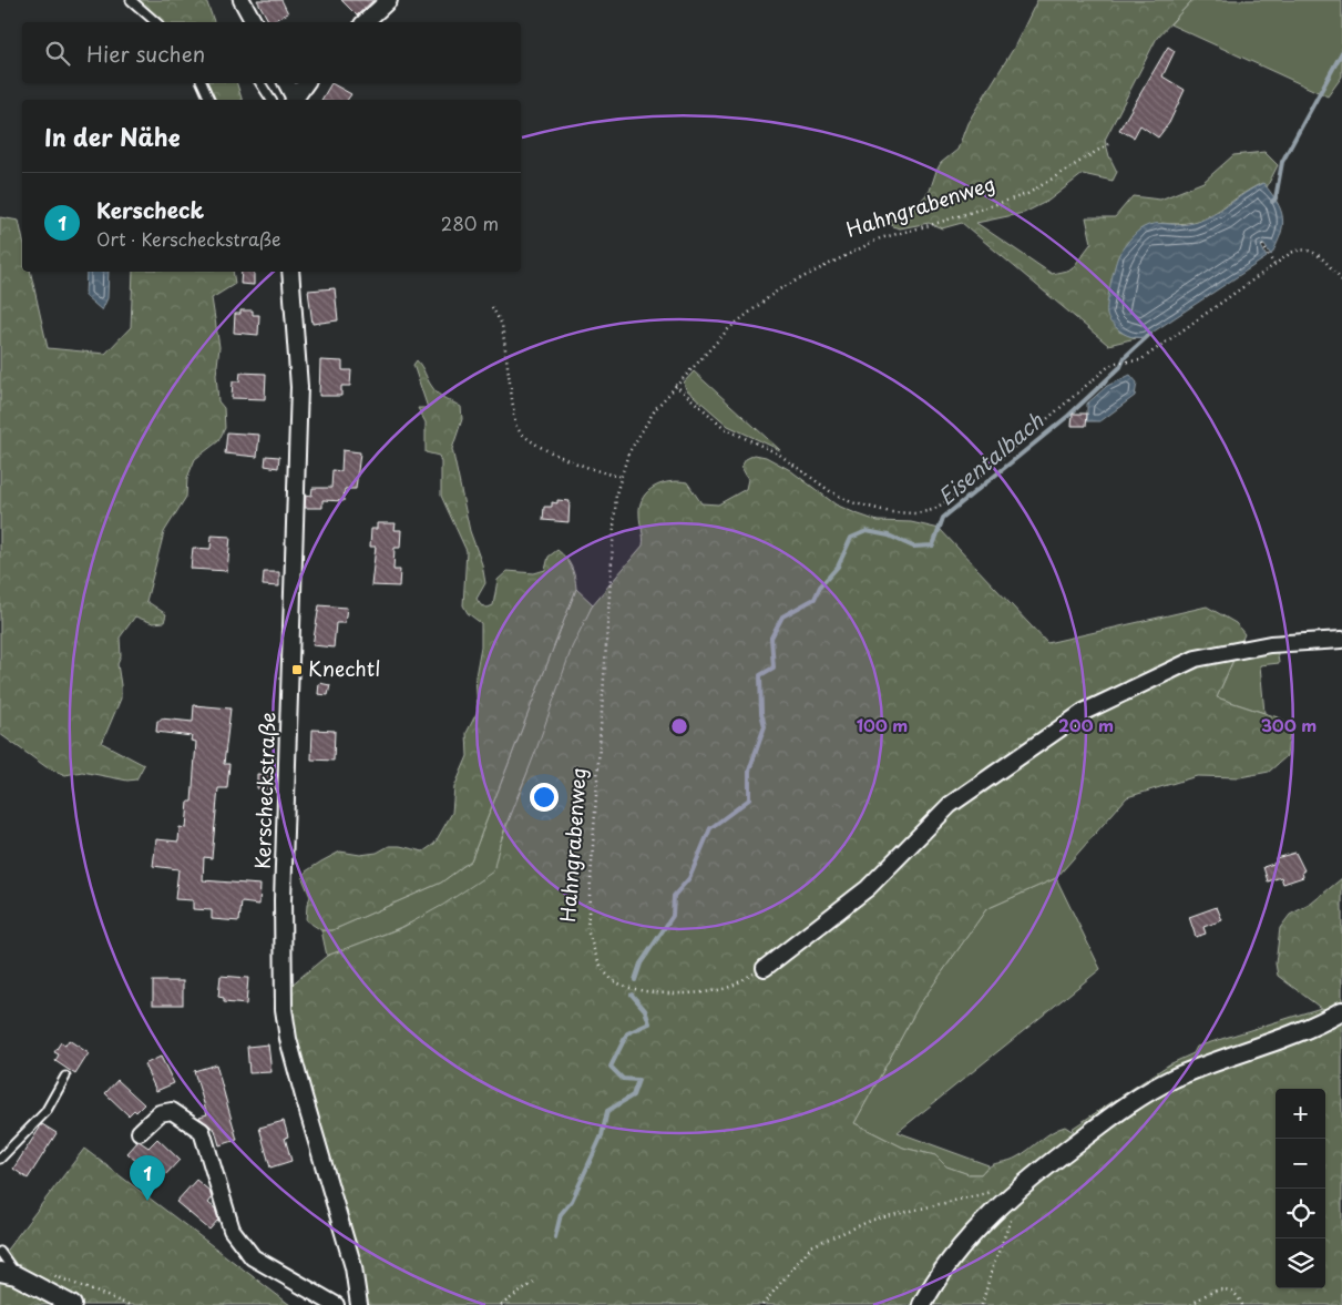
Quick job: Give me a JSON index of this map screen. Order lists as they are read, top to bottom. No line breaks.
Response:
{"streets":{"street":["Kerscheckstraße"],"path":["Hahngrabenweg"]},"water":["Eisentalbach"],"places":{"transit":["Knechtl"]},"page":{"search":"Hier suchen","heading":"In der Nähe","list":[{"mark":"1","name":"Kerscheck","note":"Ort · Kerscheckstraße","value":"280 m"}],"map_buttons":["+","−"],"pins":"1"},"rings":["100 m","200 m","300 m"]}
